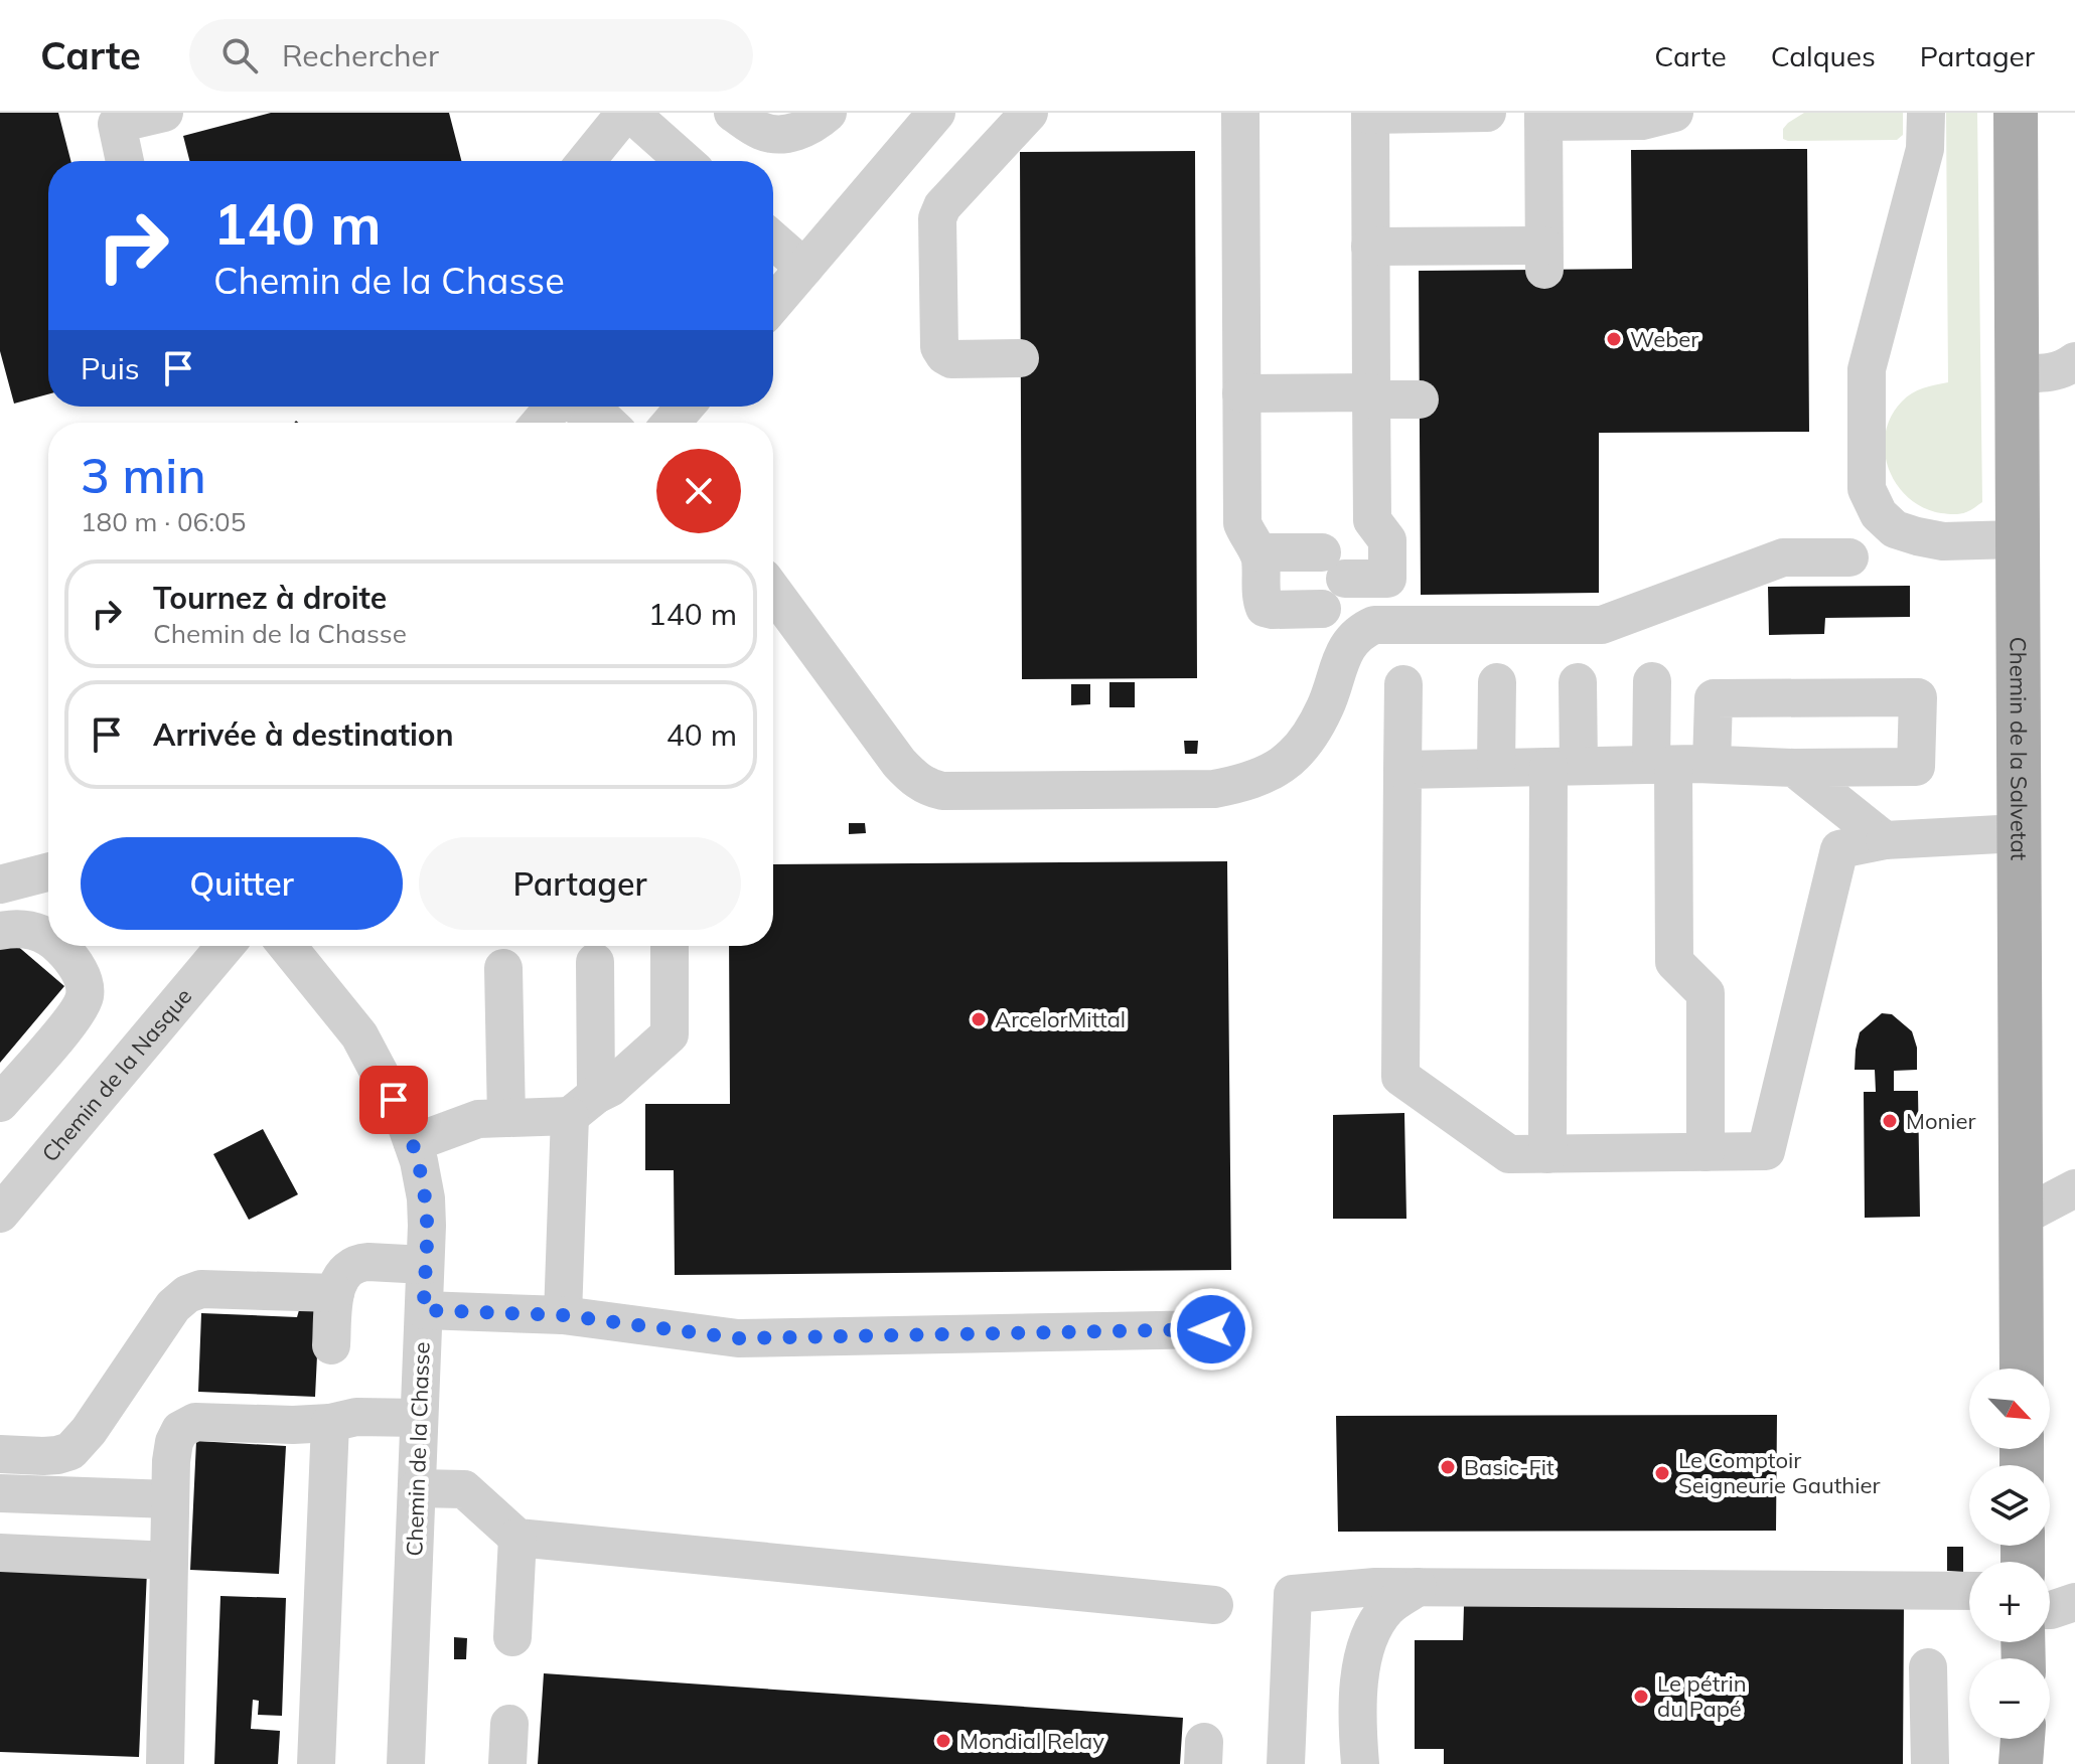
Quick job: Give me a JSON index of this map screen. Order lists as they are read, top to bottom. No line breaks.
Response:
{"streets":{"main road":["Chemin de la Salvetat"],"street":["Chemin de la Nasque","Chemin de la Chasse"]},"places":["Weber","ArcelorMittal","Monier","Basic-Fit","Le Comptoir Seigneurie Gauthier","Le pétrin du Papé","Mondial Relay"],"north":"bottom right","page":{"header":"Carte","search":"Rechercher","nav":["Carte","Calques","Partager"],"turn":["140 m","Chemin de la Chasse"],"then":"Puis","heading":["3 min","180 m · 06:05"],"list":[{"name":"Tournez à droite","note":"Chemin de la Chasse","value":"140 m"},{"name":"Arrivée à destination","value":"40 m"}],"buttons":["Quitter","Partager"],"map_buttons":["+","−"]}}
